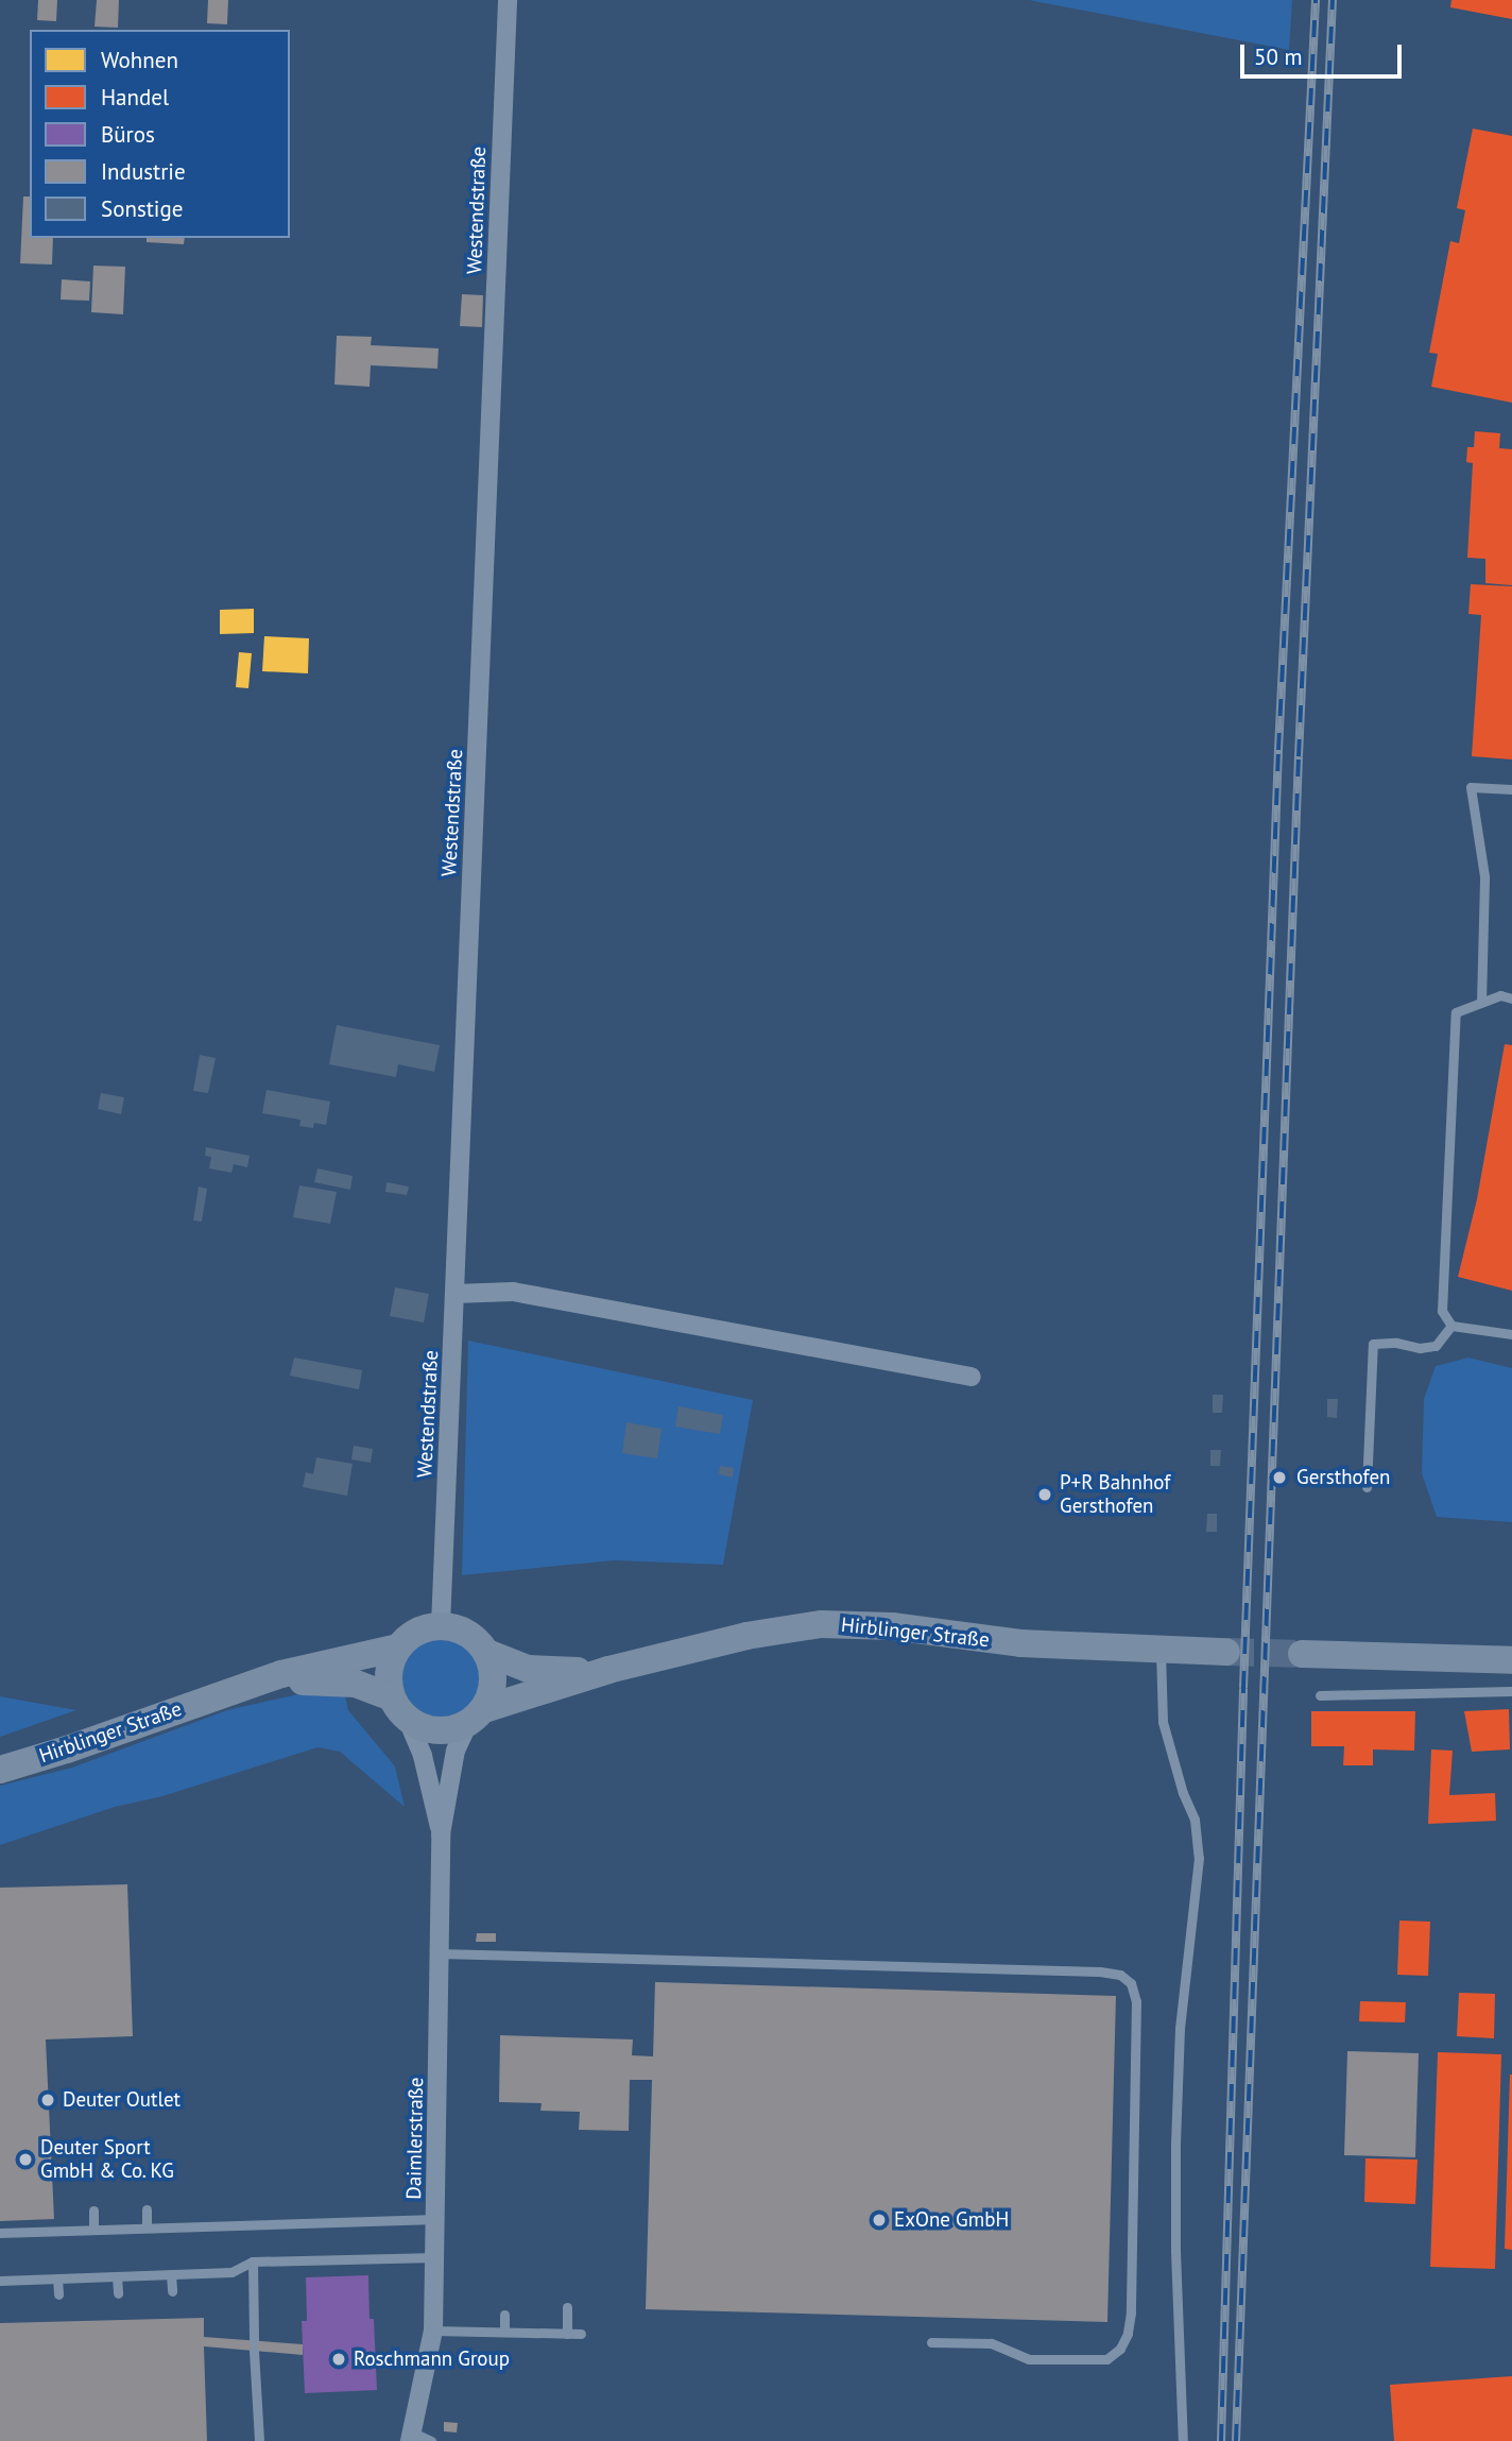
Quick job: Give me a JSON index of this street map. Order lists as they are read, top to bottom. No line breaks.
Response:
{"streets":{"main road":["Hirblinger Straße"],"street":["Westendstraße","Daimlerstraße"]},"crossings":[["Westendstraße","Hirblinger Straße"],["Westendstraße","Daimlerstraße"],["Hirblinger Straße","Daimlerstraße"]],"places":["Gersthofen","P+R Bahnhof Gersthofen","Deuter Outlet","Deuter Sport GmbH & Co. KG","ExOne GmbH","Roschmann Group"],"legend":["Wohnen","Handel","Büros","Industrie","Sonstige"],"scale_bar":"50 m"}
